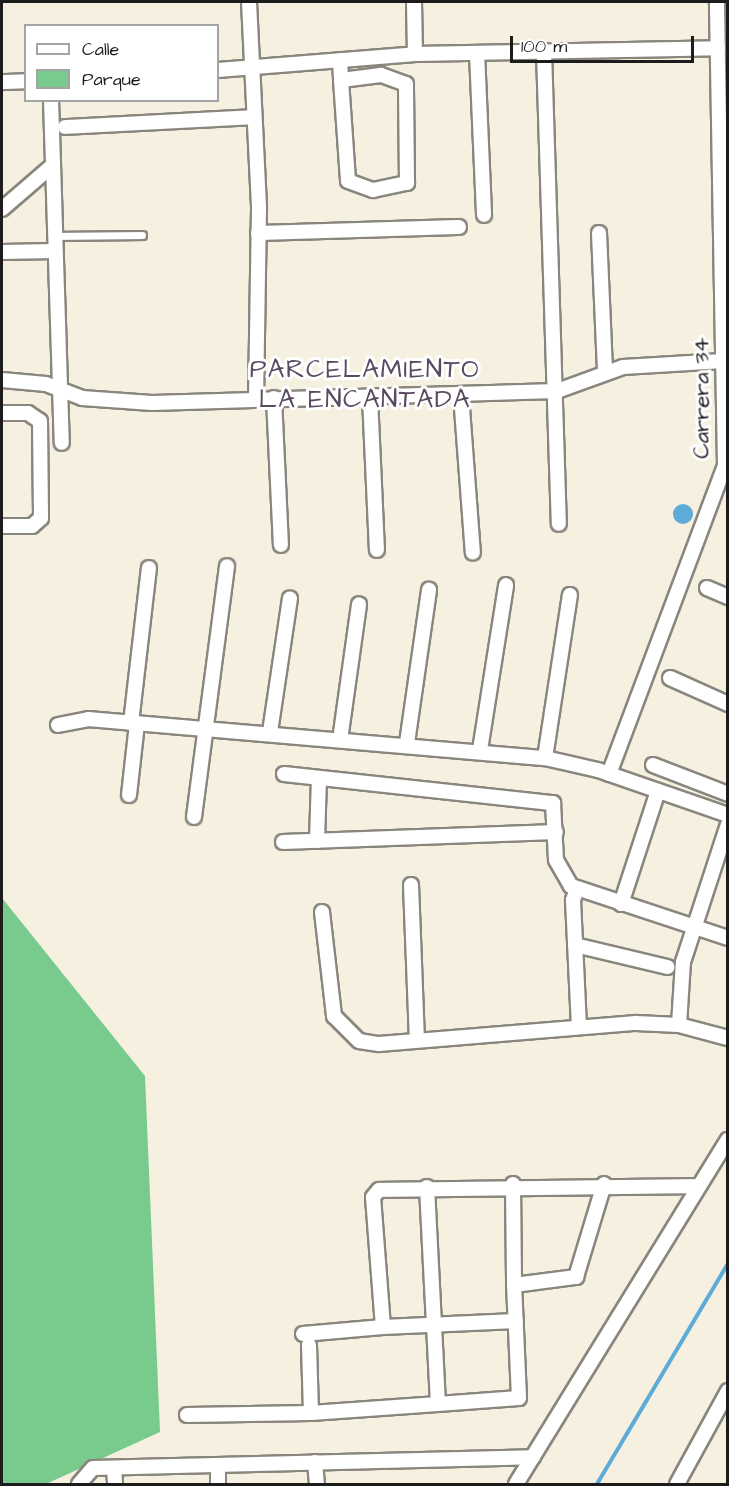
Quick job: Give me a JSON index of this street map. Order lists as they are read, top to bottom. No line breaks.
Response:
{"streets":{"street":["Carrera 34"]},"districts":["PARCELAMIENTO LA ENCANTADA"],"legend":["Calle","Parque"],"scale_bar":"100 m"}
